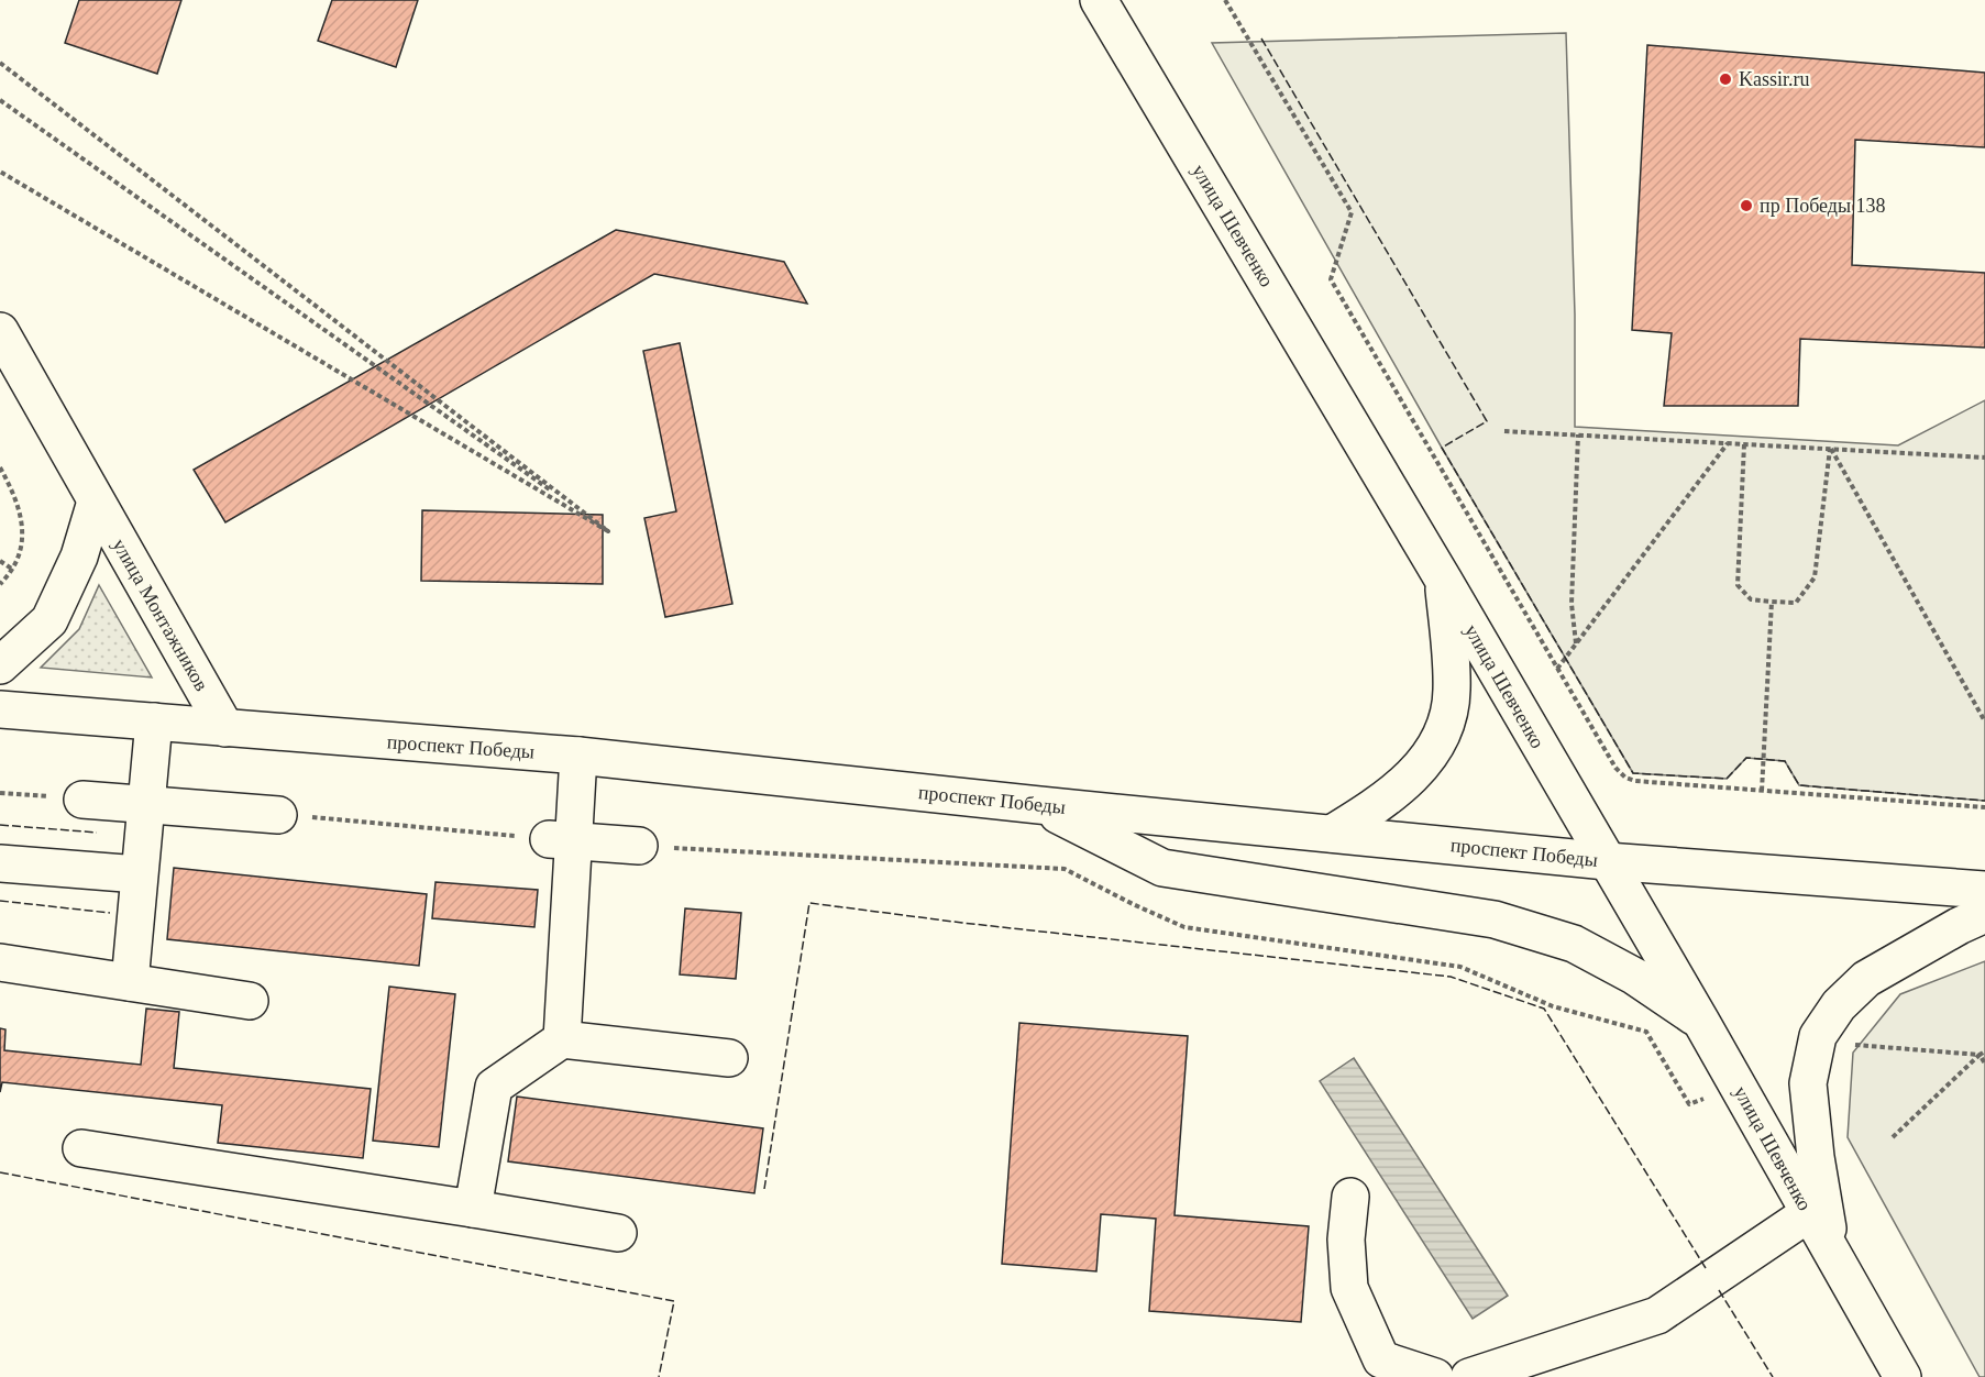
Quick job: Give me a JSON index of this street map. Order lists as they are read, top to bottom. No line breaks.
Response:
{"streets":{"main road":["улица Шевченко","улица Монтажников","проспект Победы"]},"crossings":[["улица Шевченко","проспект Победы"],["улица Монтажников","проспект Победы"]],"places":["Kassir.ru","пр Победы 138"]}
